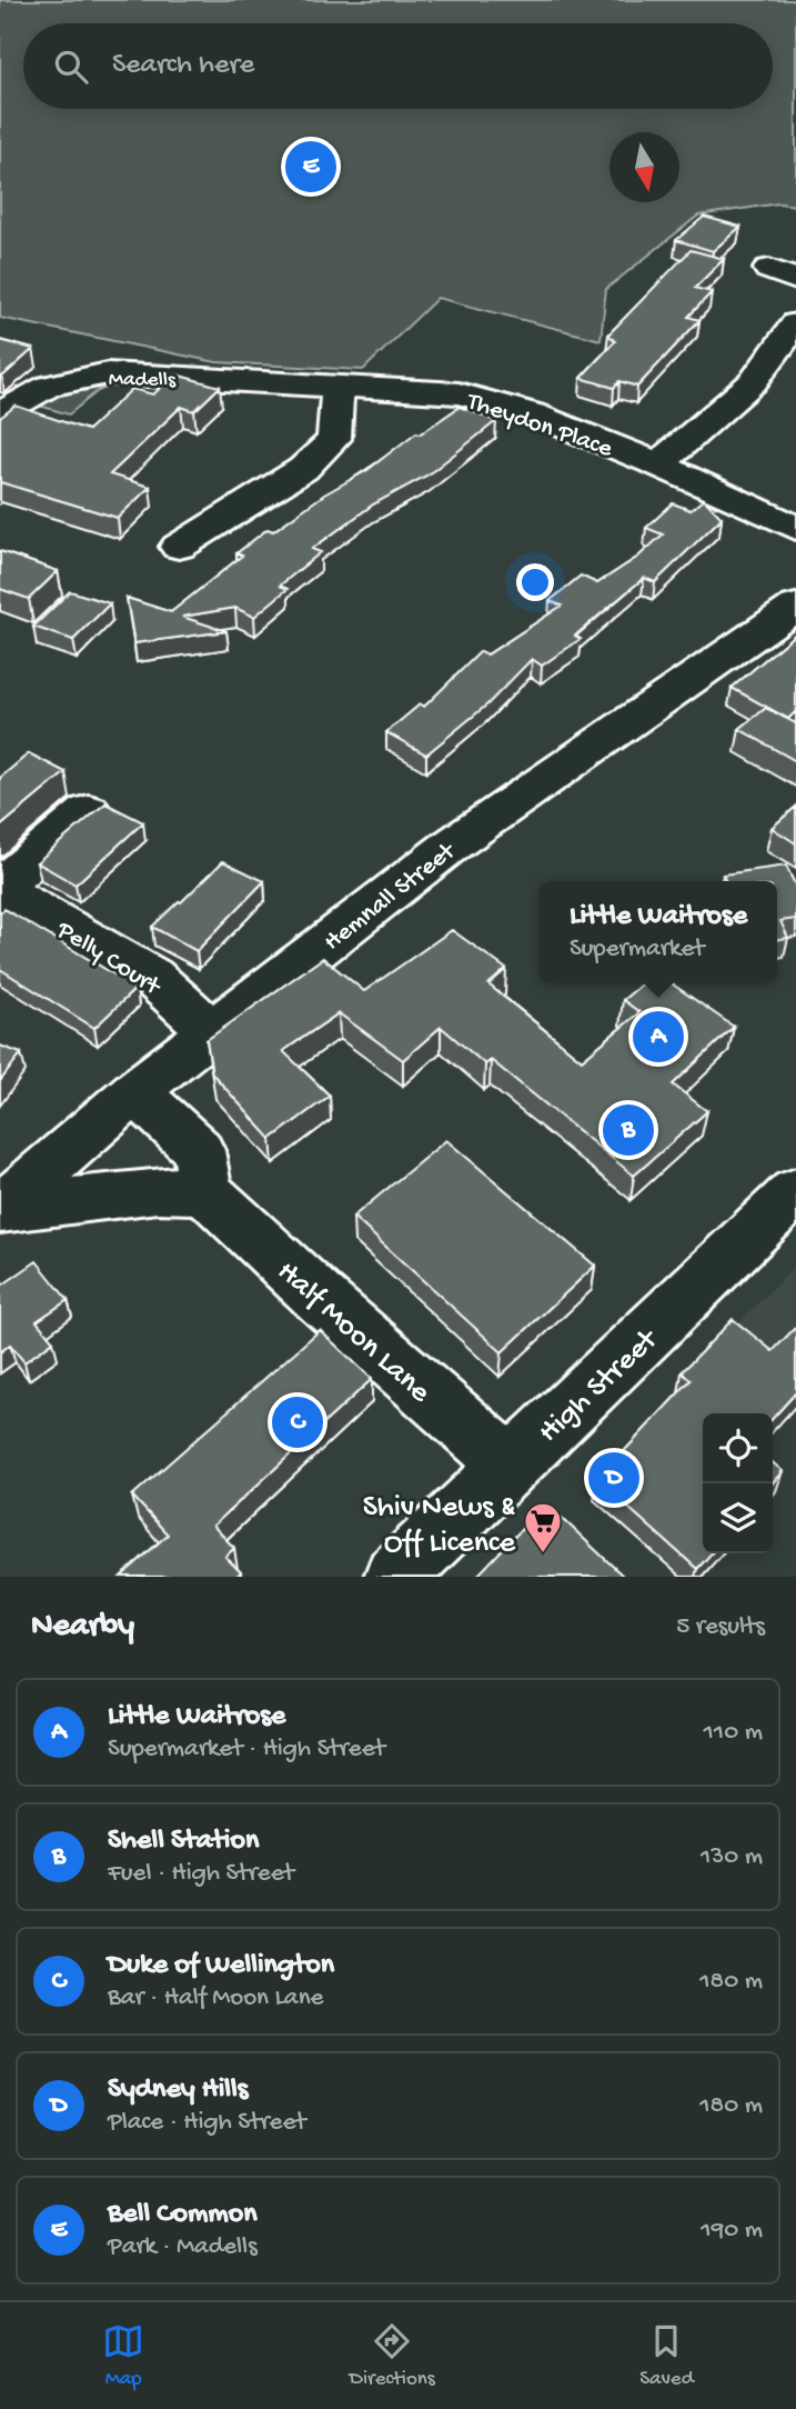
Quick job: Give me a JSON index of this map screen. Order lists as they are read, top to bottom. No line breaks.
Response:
{"streets":{"street":["Madells","Theydon Place","Hemnall Street","Pelly Court","Half Moon Lane","High Street"]},"crossings":[["Madells","Theydon Place"],["Hemnall Street","Pelly Court"],["Half Moon Lane","High Street"]],"places":{"supermarket":["Shiv News & Off Licence"]},"north":"bottom","page":{"search":"Search here","pins":["E","A","B","C","D"],"popup":["Little Waitrose","Supermarket"],"heading":["Nearby","5 results"],"list":[{"mark":"A","name":"Little Waitrose","note":"Supermarket · High Street","value":"110 m"},{"mark":"B","name":"Shell Station","note":"Fuel · High Street","value":"130 m"},{"mark":"C","name":"Duke of Wellington","note":"Bar · Half Moon Lane","value":"180 m"},{"mark":"D","name":"Sydney Hills","note":"Place · High Street","value":"180 m"},{"mark":"E","name":"Bell Common","note":"Park · Madells","value":"190 m"}],"nav":["Map","Directions","Saved"]}}
